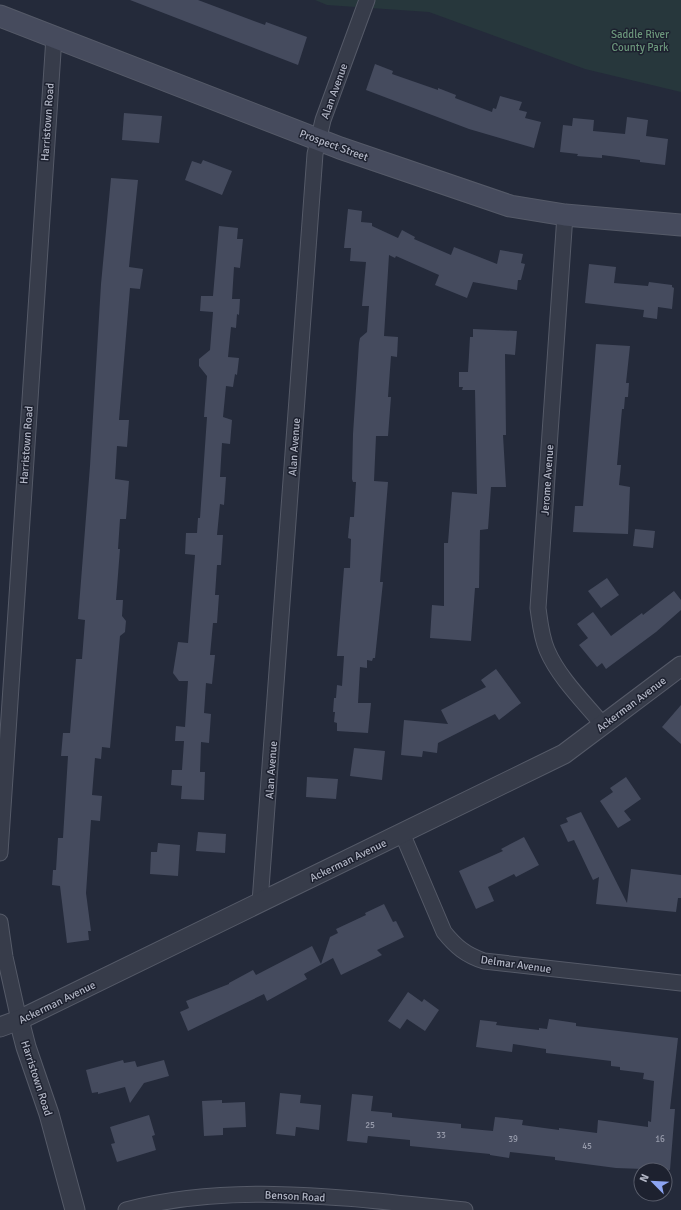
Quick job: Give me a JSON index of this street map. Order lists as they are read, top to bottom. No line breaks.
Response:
{"streets":{"main road":["Prospect Street"],"street":["Alan Avenue","Harristown Road","Jerome Avenue","Ackerman Avenue","Delmar Avenue","Benson Road"]},"crossings":[["Alan Avenue","Prospect Street"],["Alan Avenue","Ackerman Avenue"],["Harristown Road","Prospect Street"],["Harristown Road","Ackerman Avenue"],["Prospect Street","Jerome Avenue"],["Jerome Avenue","Ackerman Avenue"],["Ackerman Avenue","Delmar Avenue"]],"parks":["Saddle River County Park"],"house_numbers":["25","33","39","16","45"],"north":"top left"}
